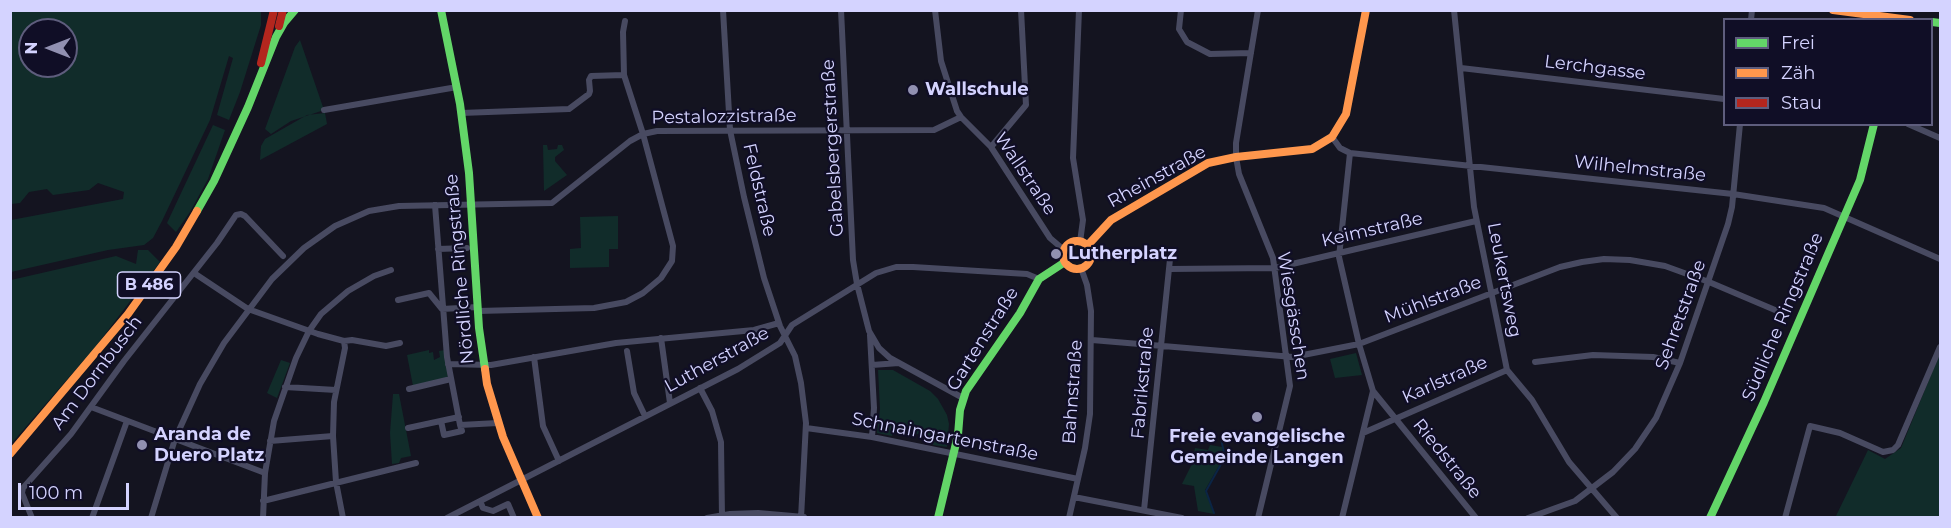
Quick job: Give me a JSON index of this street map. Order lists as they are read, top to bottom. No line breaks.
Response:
{"streets":{"street":["Lerchgasse","Pestalozzistraße","Gabelsbergerstraße","Wilhelmstraße","Wallstraße","Rheinstraße","Feldstraße","Keimstraße","Nördliche Ringstraße","Leukertsweg","B 486","Mühlstraße","Sehretstraße","Wiesgässchen","Südliche Ringstraße","Gartenstraße","Lutherstraße","Am Dornbusch","Karlstraße","Fabrikstraße","Bahnstraße","Schnaingartenstraße","Riedstraße"]},"crossings":[["Lerchgasse","Leukertsweg"],["Pestalozzistraße","Gabelsbergerstraße"],["Pestalozzistraße","Wallstraße"],["Pestalozzistraße","Feldstraße"],["Pestalozzistraße","Nördliche Ringstraße"],["Gabelsbergerstraße","Lutherstraße"],["Wilhelmstraße","Leukertsweg"],["Wilhelmstraße","Sehretstraße"],["Wilhelmstraße","Südliche Ringstraße"],["Wallstraße","Rheinstraße"],["Wallstraße","Gartenstraße"],["Wallstraße","Bahnstraße"],["Rheinstraße","Wiesgässchen"],["Rheinstraße","Gartenstraße"],["Rheinstraße","Bahnstraße"],["Feldstraße","Lutherstraße"],["Feldstraße","Schnaingartenstraße"],["Keimstraße","Leukertsweg"],["Keimstraße","Wiesgässchen"],["Keimstraße","Fabrikstraße"],["Nördliche Ringstraße","Lutherstraße"],["Leukertsweg","Mühlstraße"],["Leukertsweg","Sehretstraße"],["Leukertsweg","Karlstraße"],["Mühlstraße","Sehretstraße"],["Mühlstraße","Wiesgässchen"],["Mühlstraße","Fabrikstraße"],["Mühlstraße","Bahnstraße"],["Gartenstraße","Lutherstraße"],["Gartenstraße","Bahnstraße"],["Gartenstraße","Schnaingartenstraße"],["Karlstraße","Riedstraße"],["Bahnstraße","Schnaingartenstraße"]],"places":["Wallschule","Lutherplatz","Freie evangelische Gemeinde Langen","Aranda de Duero Platz"],"legend":["Frei","Zäh","Stau"],"scale_bar":"100 m","north":"left"}
